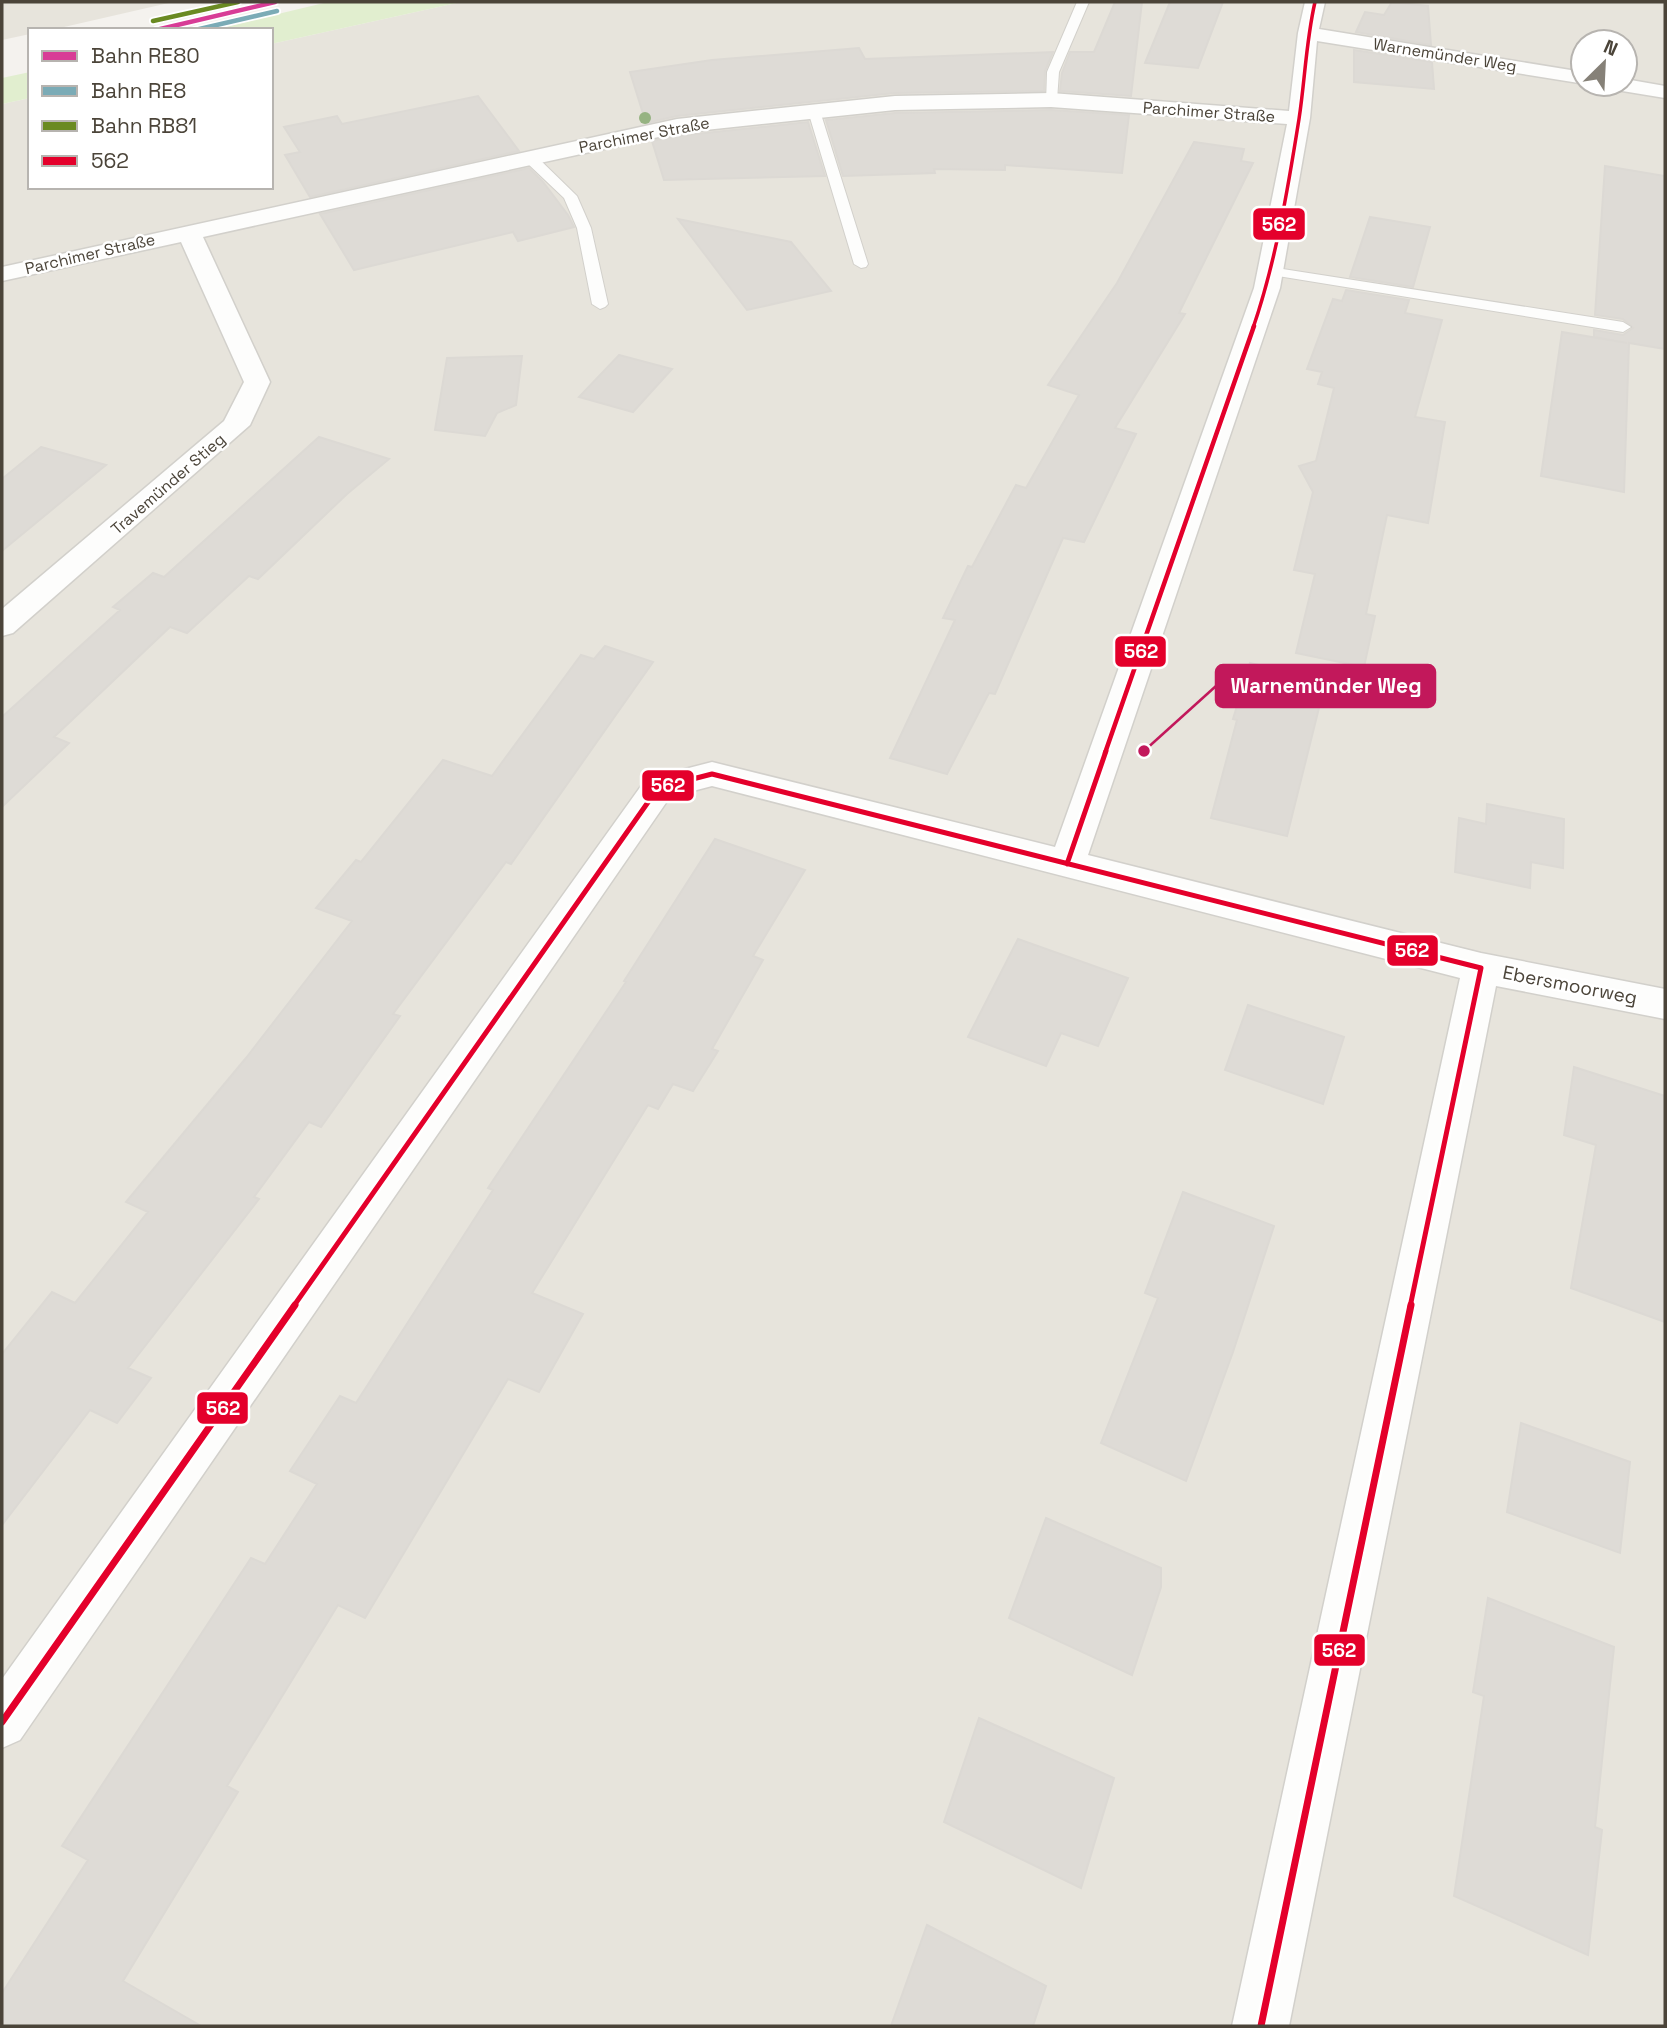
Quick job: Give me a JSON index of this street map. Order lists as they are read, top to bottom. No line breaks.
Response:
{"streets":{"street":["Warnemünder Weg","Parchimer Straße","Travemünder Stieg","Ebersmoorweg"]},"crossings":[["Parchimer Straße","Travemünder Stieg"]],"places":["Warnemünder Weg"],"lines":["rail line RE80","rail line RB81","transit line 562","rail line RE8"],"legend":["Bahn RE80","Bahn RE8","Bahn RB81","562"],"north":"top right"}
